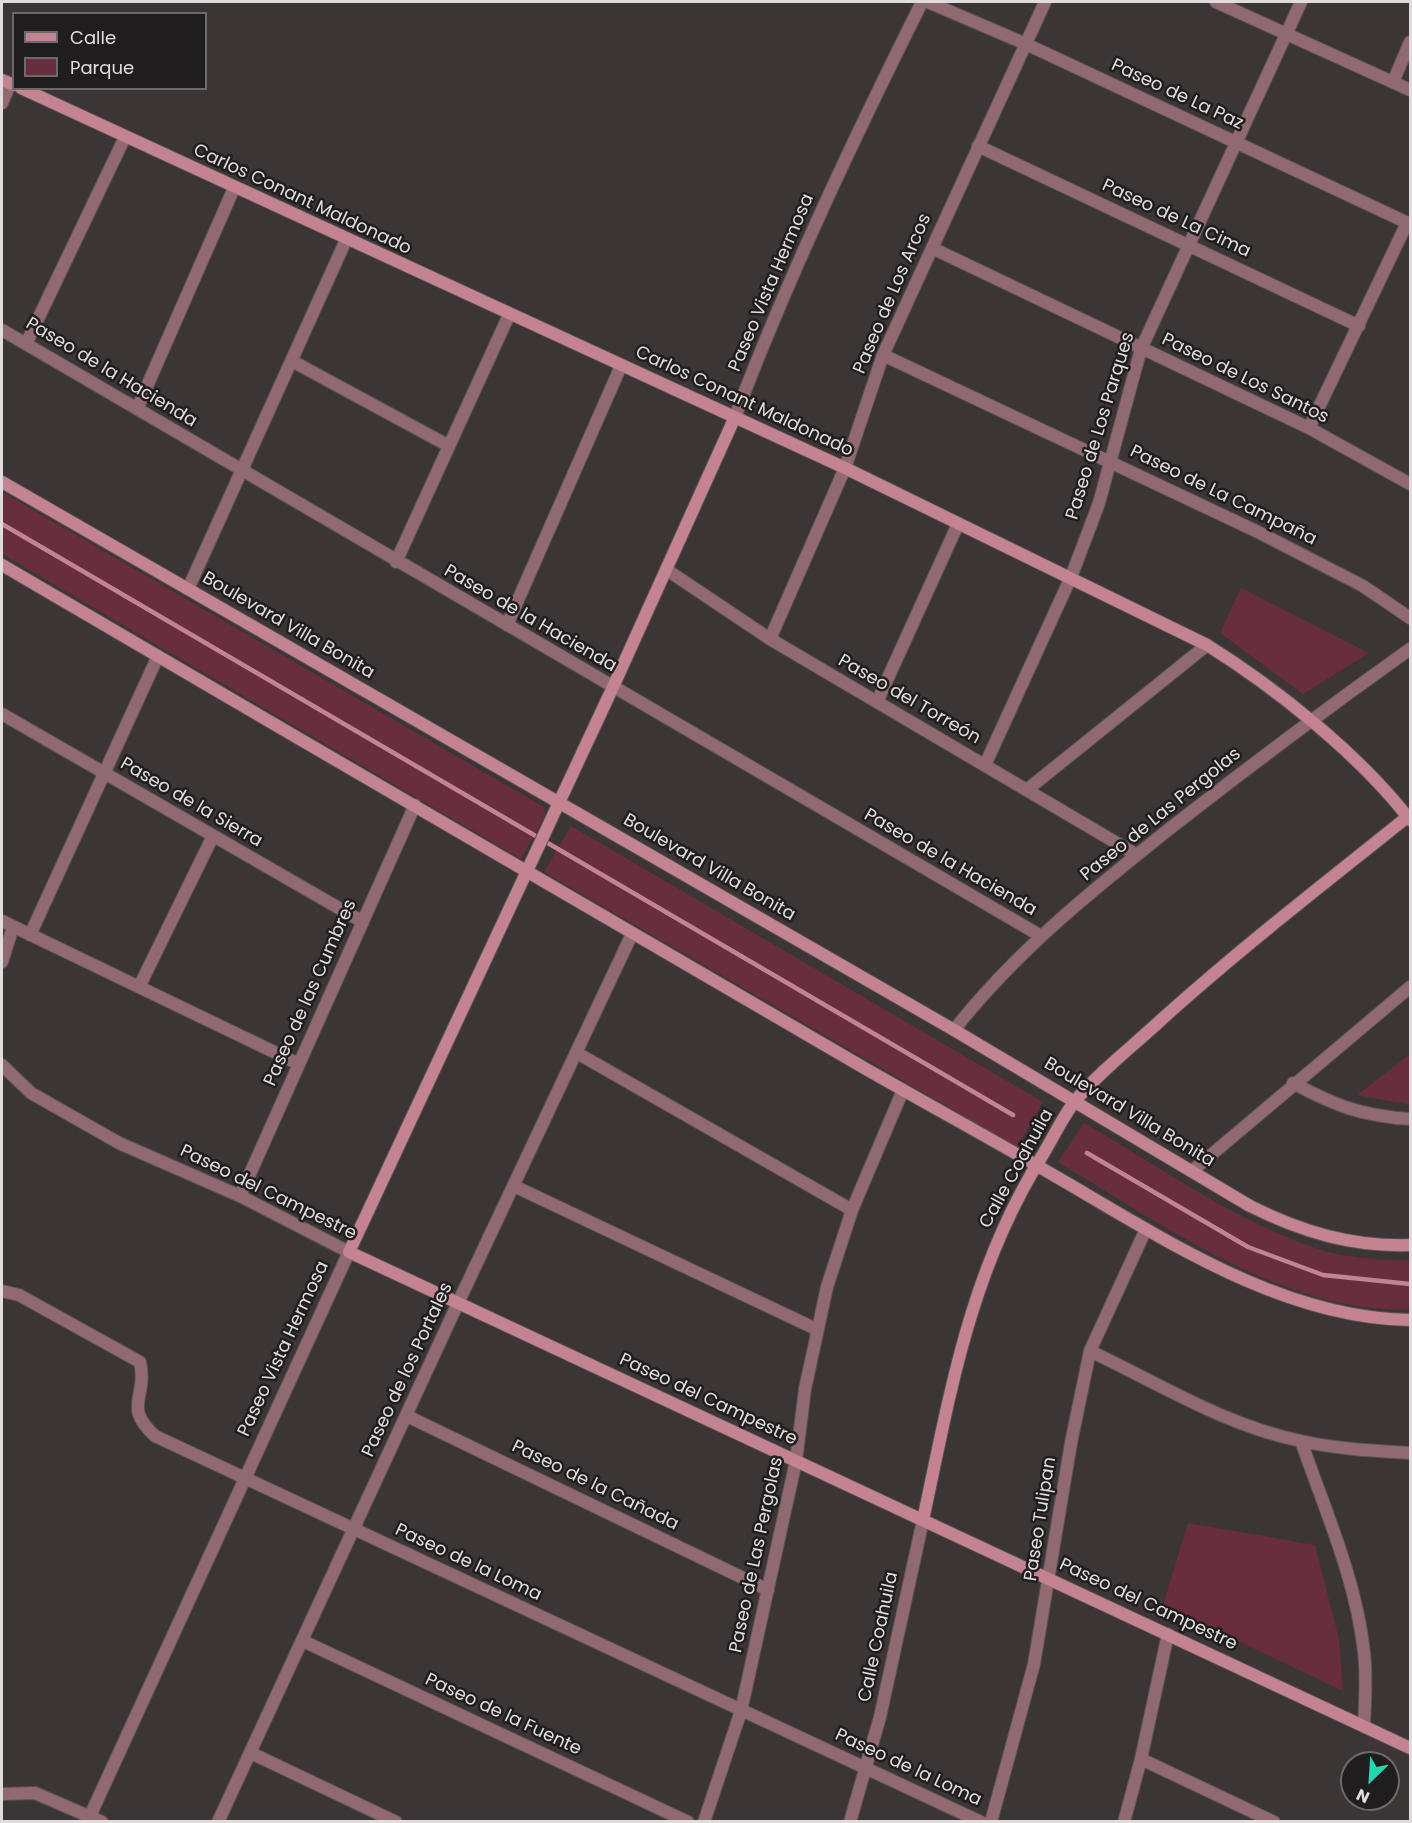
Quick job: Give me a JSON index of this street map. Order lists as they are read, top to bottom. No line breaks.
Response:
{"streets":{"street":["Paseo de La Paz","Carlos Conant Maldonado","Paseo de La Cima","Paseo Vista Hermosa","Paseo de Los Arcos","Paseo de la Hacienda","Paseo de Los Santos","Paseo de Los Parques","Paseo de La Campaña","Boulevard Villa Bonita","Paseo del Torreón","Paseo de la Sierra","Paseo de Las Pergolas","Paseo de las Cumbres","Calle Coahuila","Paseo del Campestre","Paseo de los Portales","Paseo de la Cañada","Paseo Tulipan","Paseo de la Loma","Paseo de la Fuente"]},"crossings":[["Paseo de La Paz","Paseo de Los Arcos"],["Paseo de La Paz","Paseo de Los Parques"],["Carlos Conant Maldonado","Paseo Vista Hermosa"],["Carlos Conant Maldonado","Paseo de Los Arcos"],["Carlos Conant Maldonado","Paseo de Los Parques"],["Carlos Conant Maldonado","Paseo de Las Pergolas"],["Carlos Conant Maldonado","Calle Coahuila"],["Paseo de La Cima","Paseo de Los Arcos"],["Paseo de La Cima","Paseo de Los Parques"],["Paseo Vista Hermosa","Paseo de la Hacienda"],["Paseo Vista Hermosa","Boulevard Villa Bonita"],["Paseo Vista Hermosa","Paseo del Torreón"],["Paseo Vista Hermosa","Paseo del Campestre"],["Paseo Vista Hermosa","Paseo de la Loma"],["Paseo de Los Arcos","Paseo de Los Santos"],["Paseo de Los Arcos","Paseo de La Campaña"],["Paseo de Los Arcos","Paseo del Torreón"],["Paseo de la Hacienda","Paseo de Las Pergolas"],["Paseo de Los Santos","Paseo de Los Parques"],["Paseo de Los Parques","Paseo de La Campaña"],["Paseo de Los Parques","Paseo del Torreón"],["Boulevard Villa Bonita","Paseo de Las Pergolas"],["Boulevard Villa Bonita","Calle Coahuila"],["Paseo del Torreón","Paseo de Las Pergolas"],["Paseo de la Sierra","Paseo de las Cumbres"],["Paseo de Las Pergolas","Paseo del Campestre"],["Paseo de Las Pergolas","Paseo de la Cañada"],["Paseo de Las Pergolas","Paseo de la Loma"],["Paseo de las Cumbres","Paseo del Campestre"],["Calle Coahuila","Paseo del Campestre"],["Calle Coahuila","Paseo de la Loma"],["Paseo del Campestre","Paseo de los Portales"],["Paseo del Campestre","Paseo Tulipan"],["Paseo de los Portales","Paseo de la Cañada"],["Paseo de los Portales","Paseo de la Loma"],["Paseo de los Portales","Paseo de la Fuente"]],"legend":["Calle","Parque"],"north":"bottom left"}
